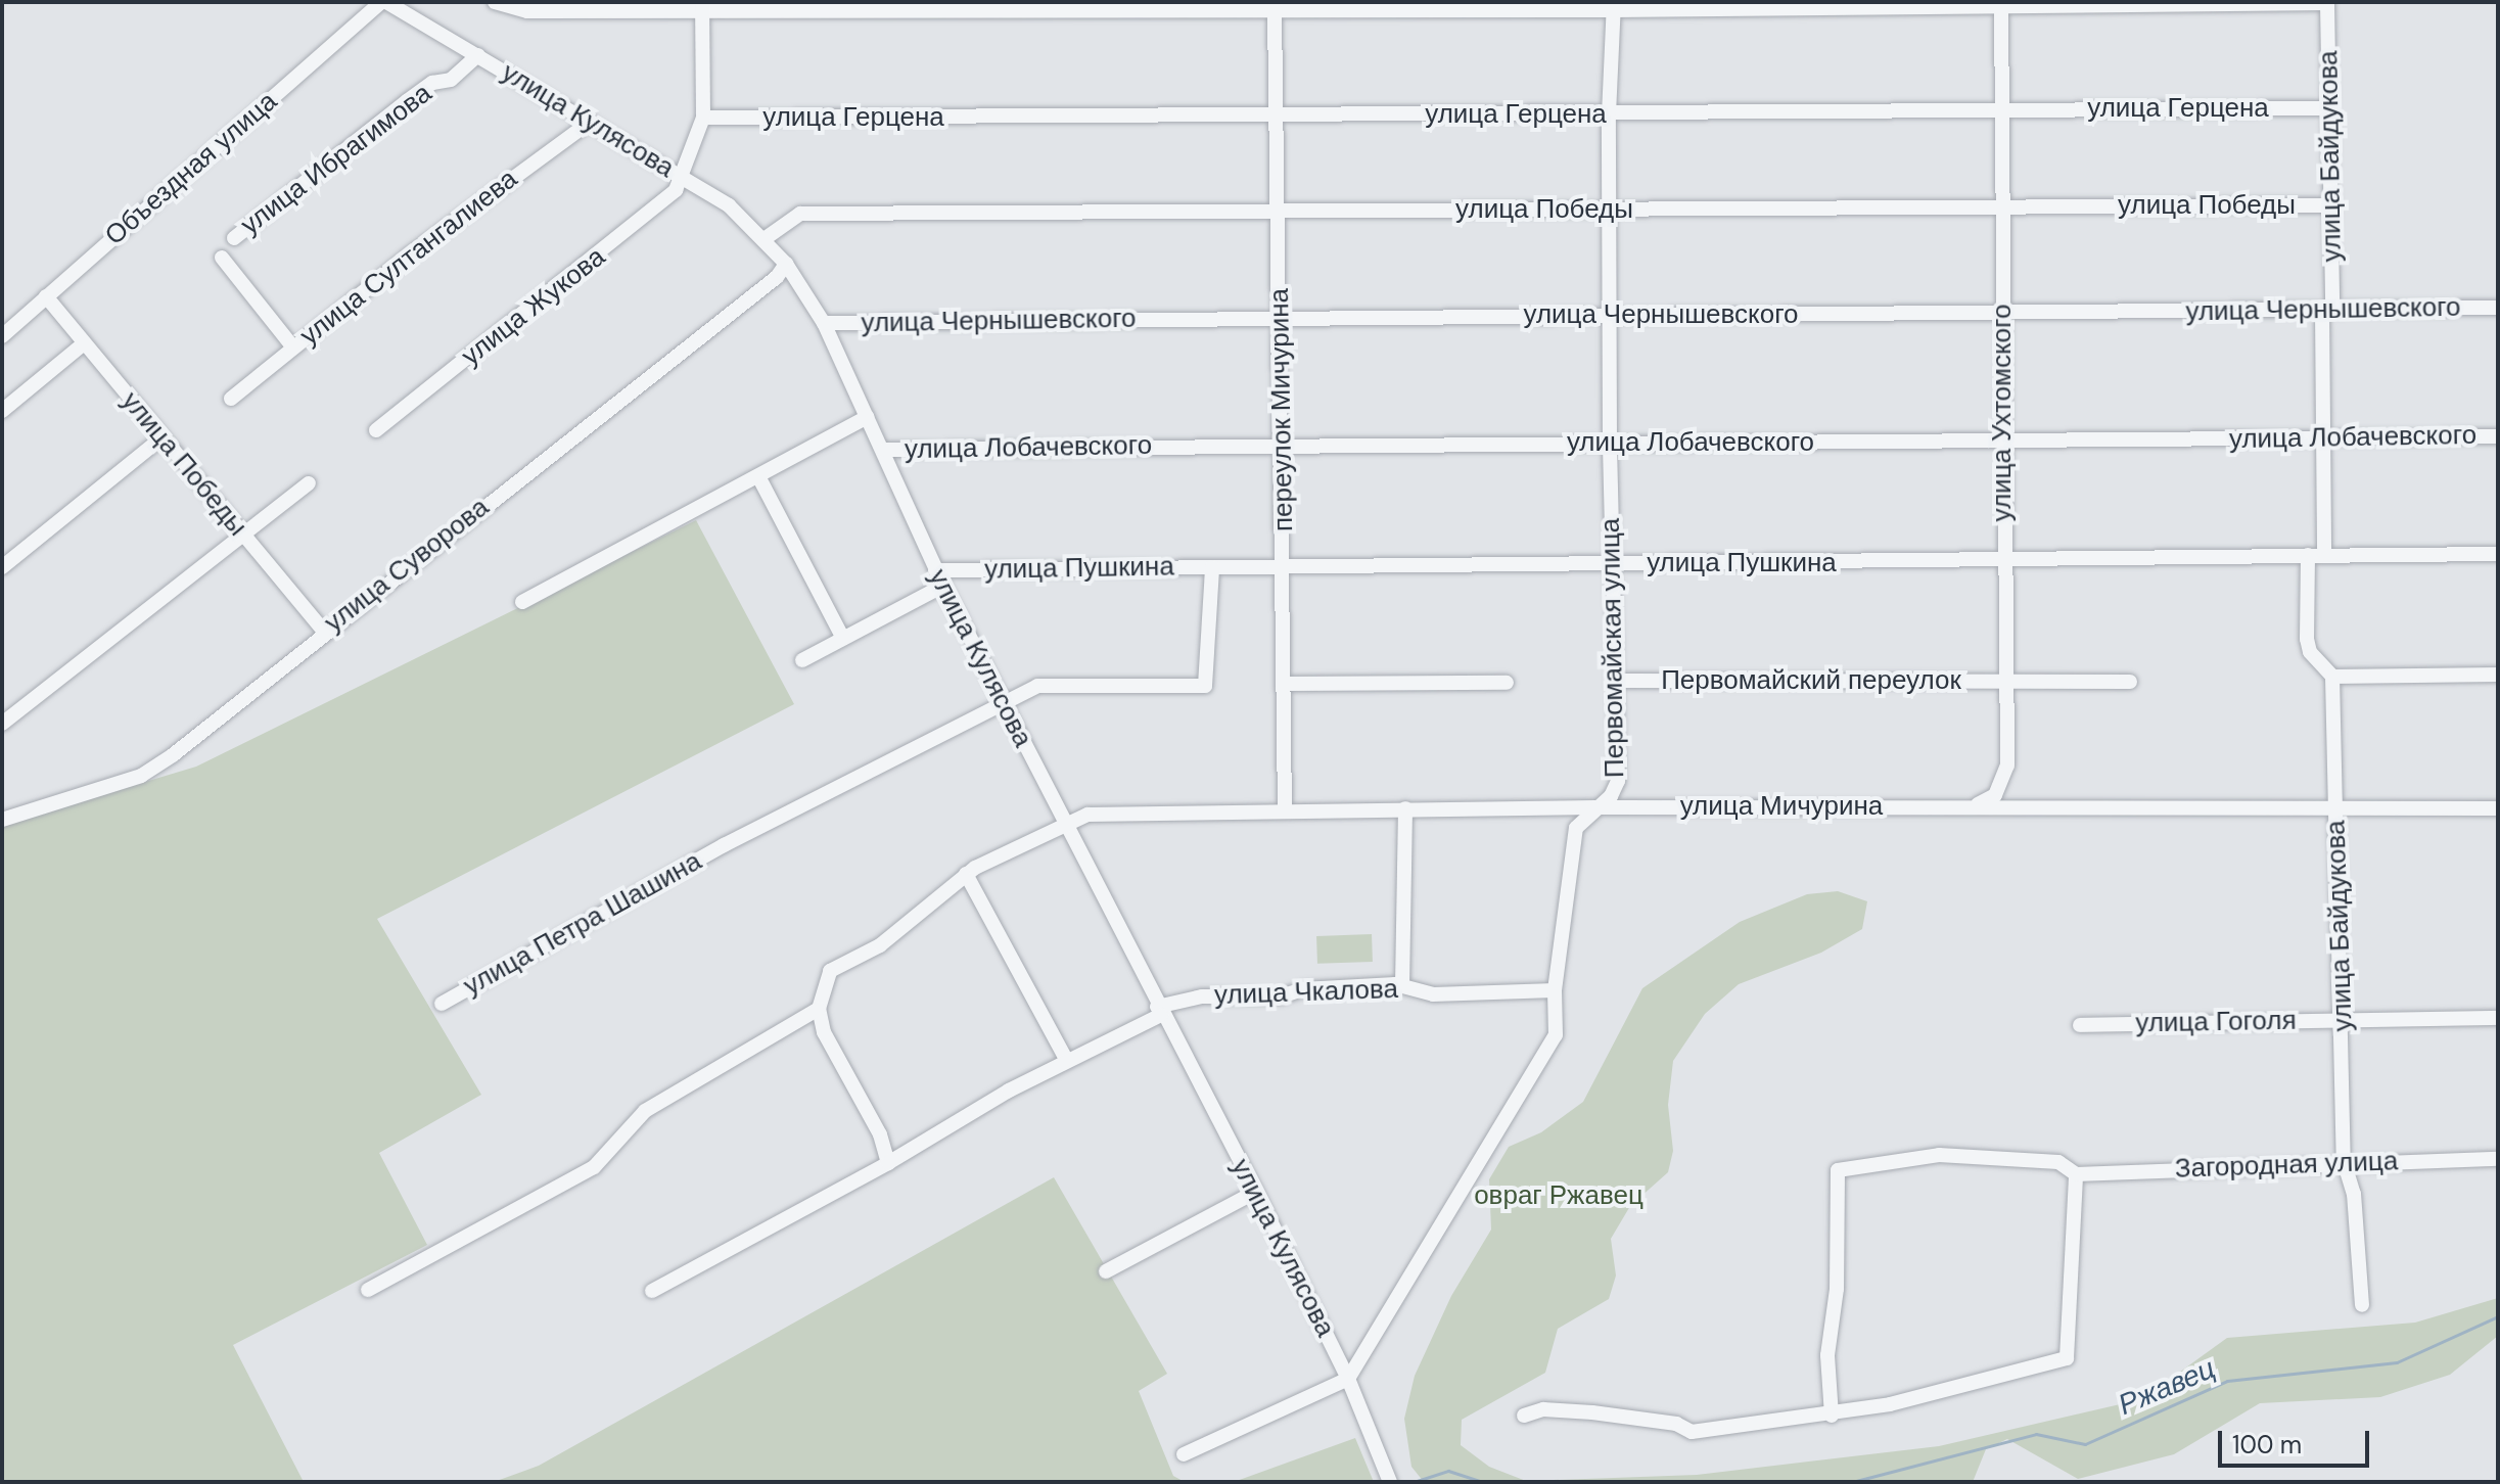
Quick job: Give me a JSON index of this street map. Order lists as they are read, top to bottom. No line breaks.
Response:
{"streets":{"street":["улица Герцена","улица Кулясова","улица Байдукова","улица Ибрагимова","Объездная улица","улица Победы","улица Султангалиева","улица Жукова","улица Чернышевского","переулок Мичурина","улица Ухтомского","улица Лобачевского","улица Пушкина","улица Суворова","Первомайская улица","Первомайский переулок","улица Мичурина","улица Петра Шашина","улица Чкалова","улица Гоголя","Загородная улица"]},"crossings":[["улица Герцена","улица Байдукова"],["улица Герцена","улица Жукова"],["улица Герцена","переулок Мичурина"],["улица Герцена","улица Ухтомского"],["улица Герцена","Первомайская улица"],["улица Кулясова","улица Ибрагимова"],["улица Кулясова","Объездная улица"],["улица Кулясова","улица Победы"],["улица Кулясова","улица Султангалиева"],["улица Кулясова","улица Жукова"],["улица Кулясова","улица Чернышевского"],["улица Кулясова","улица Лобачевского"],["улица Кулясова","улица Пушкина"],["улица Кулясова","улица Суворова"],["улица Кулясова","Первомайская улица"],["улица Кулясова","улица Мичурина"],["улица Кулясова","улица Петра Шашина"],["улица Кулясова","улица Чкалова"],["улица Байдукова","улица Победы"],["улица Байдукова","улица Чернышевского"],["улица Байдукова","улица Лобачевского"],["улица Байдукова","улица Пушкина"],["улица Байдукова","улица Мичурина"],["улица Байдукова","улица Гоголя"],["улица Байдукова","Загородная улица"],["Объездная улица","улица Победы"],["улица Победы","переулок Мичурина"],["улица Победы","улица Ухтомского"],["улица Победы","улица Суворова"],["улица Победы","Первомайская улица"],["улица Чернышевского","переулок Мичурина"],["улица Чернышевского","улица Ухтомского"],["улица Чернышевского","Первомайская улица"],["переулок Мичурина","улица Лобачевского"],["переулок Мичурина","улица Пушкина"],["переулок Мичурина","улица Мичурина"],["улица Ухтомского","улица Лобачевского"],["улица Ухтомского","улица Пушкина"],["улица Ухтомского","Первомайский переулок"],["улица Ухтомского","улица Мичурина"],["улица Лобачевского","Первомайская улица"],["улица Пушкина","Первомайская улица"],["улица Пушкина","улица Петра Шашина"],["Первомайская улица","Первомайский переулок"],["Первомайская улица","улица Мичурина"],["Первомайская улица","улица Чкалова"]],"water":["Ржавец"],"parks":["овраг Ржавец"],"scale_bar":"100 m"}
